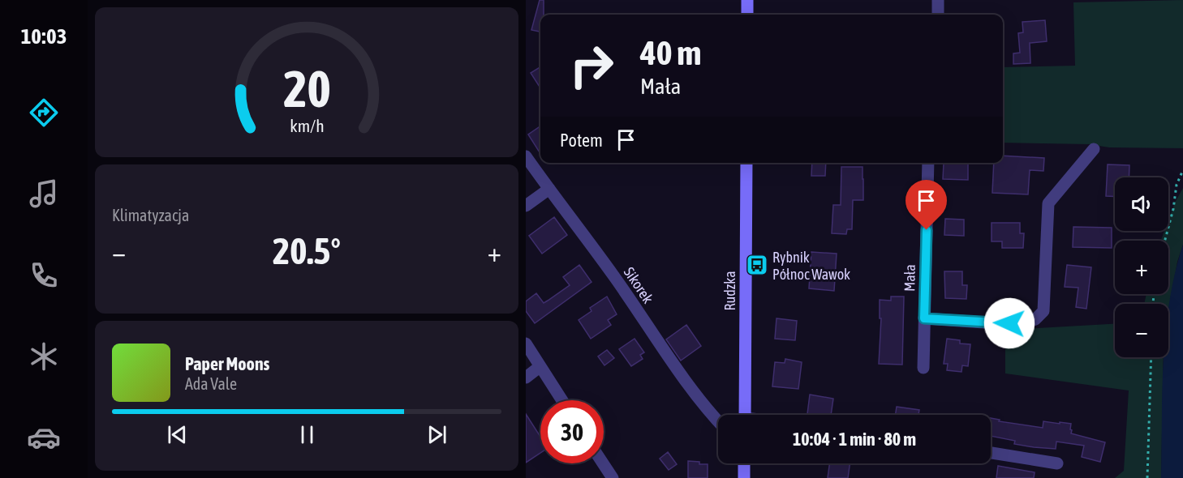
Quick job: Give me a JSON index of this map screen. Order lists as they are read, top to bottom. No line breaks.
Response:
{"streets":{"main road":["Rudzka"],"street":["Mała","Sikorek"]},"places":{"bus stop":["Rybnik Północ Wawok"]},"page":{"tabs":"10:03","turn":["40 m","Mała"],"then":"Potem","tile":"Klimatyzacja","map_buttons":["+","−"],"heat":["−","20.5°","+"],"song":["Paper Moons","Ada Vale"],"limit":"30","trip":"10:04 · 1 min · 80 m","gauge":["20","km/h"]}}
